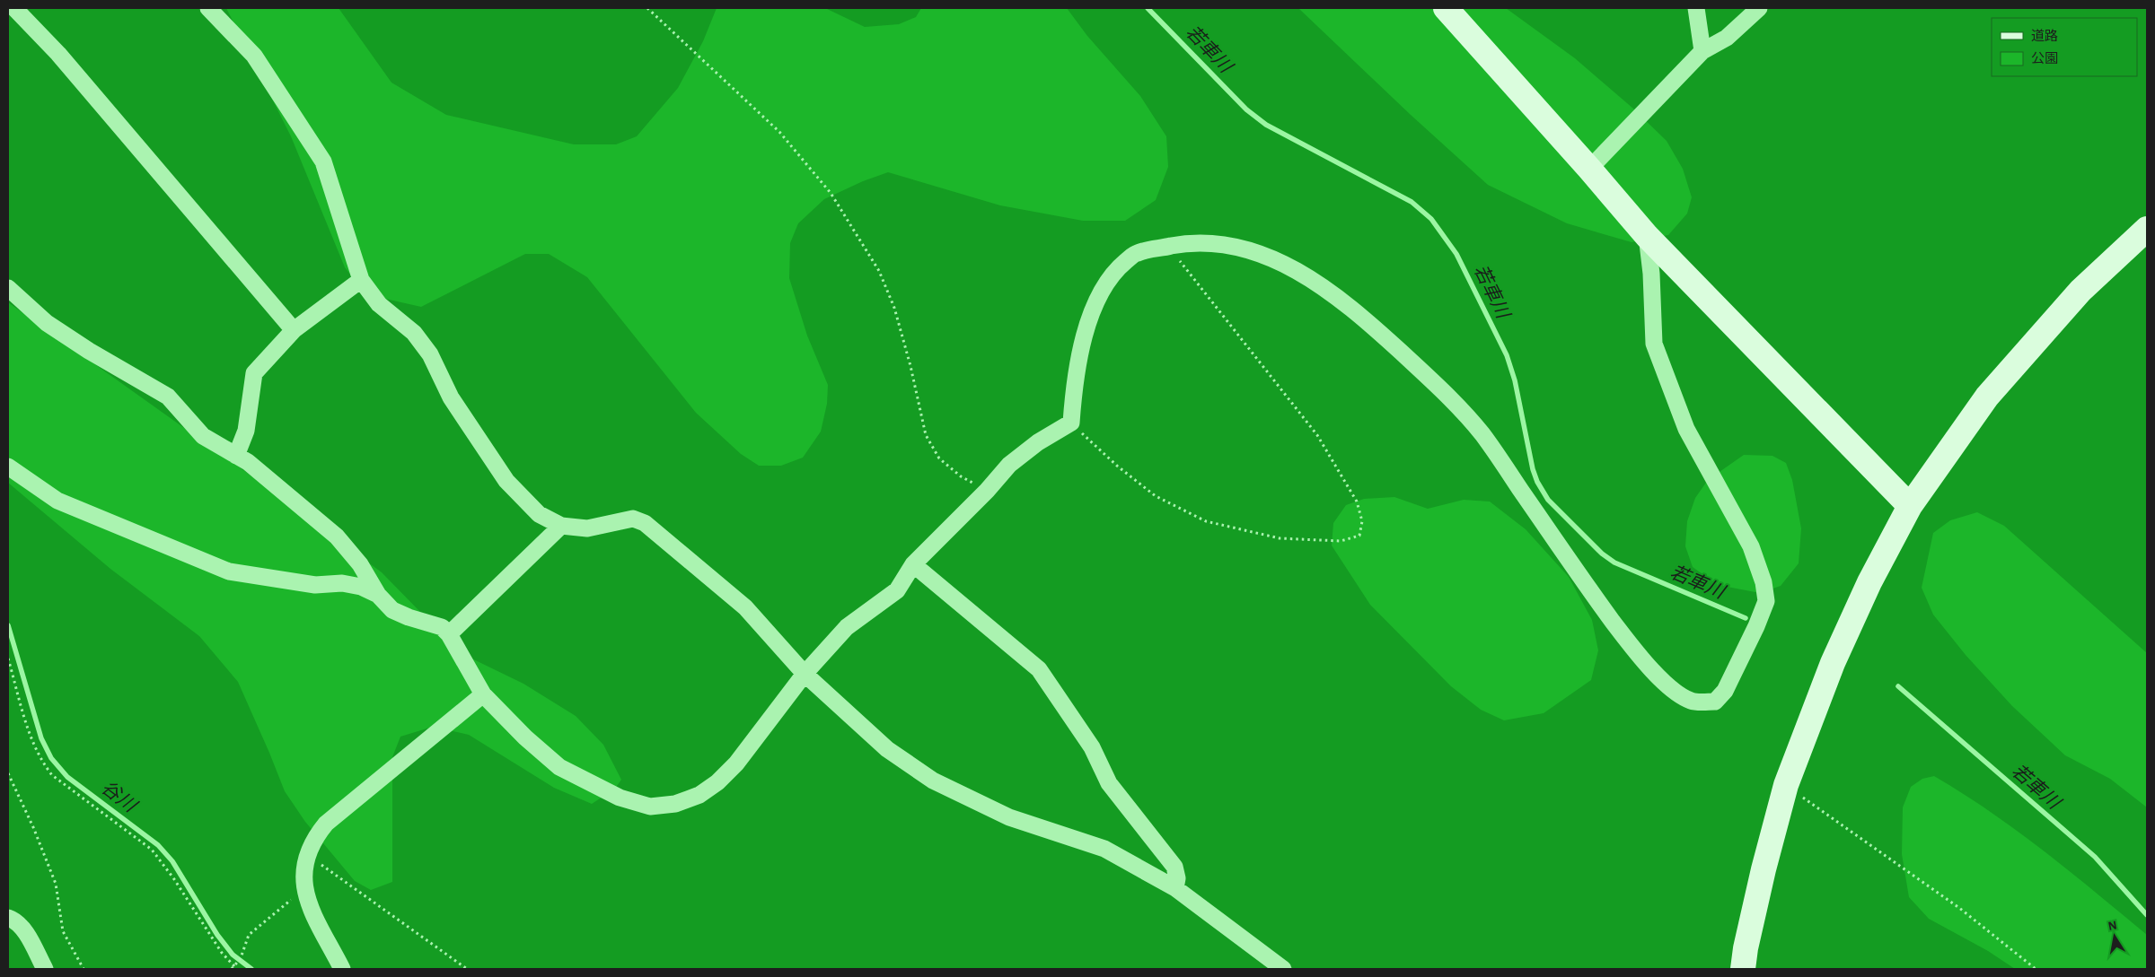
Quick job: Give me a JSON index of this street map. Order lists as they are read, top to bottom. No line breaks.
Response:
{"water":["若車川","谷川"],"legend":["道路","公園"],"north":"top"}
